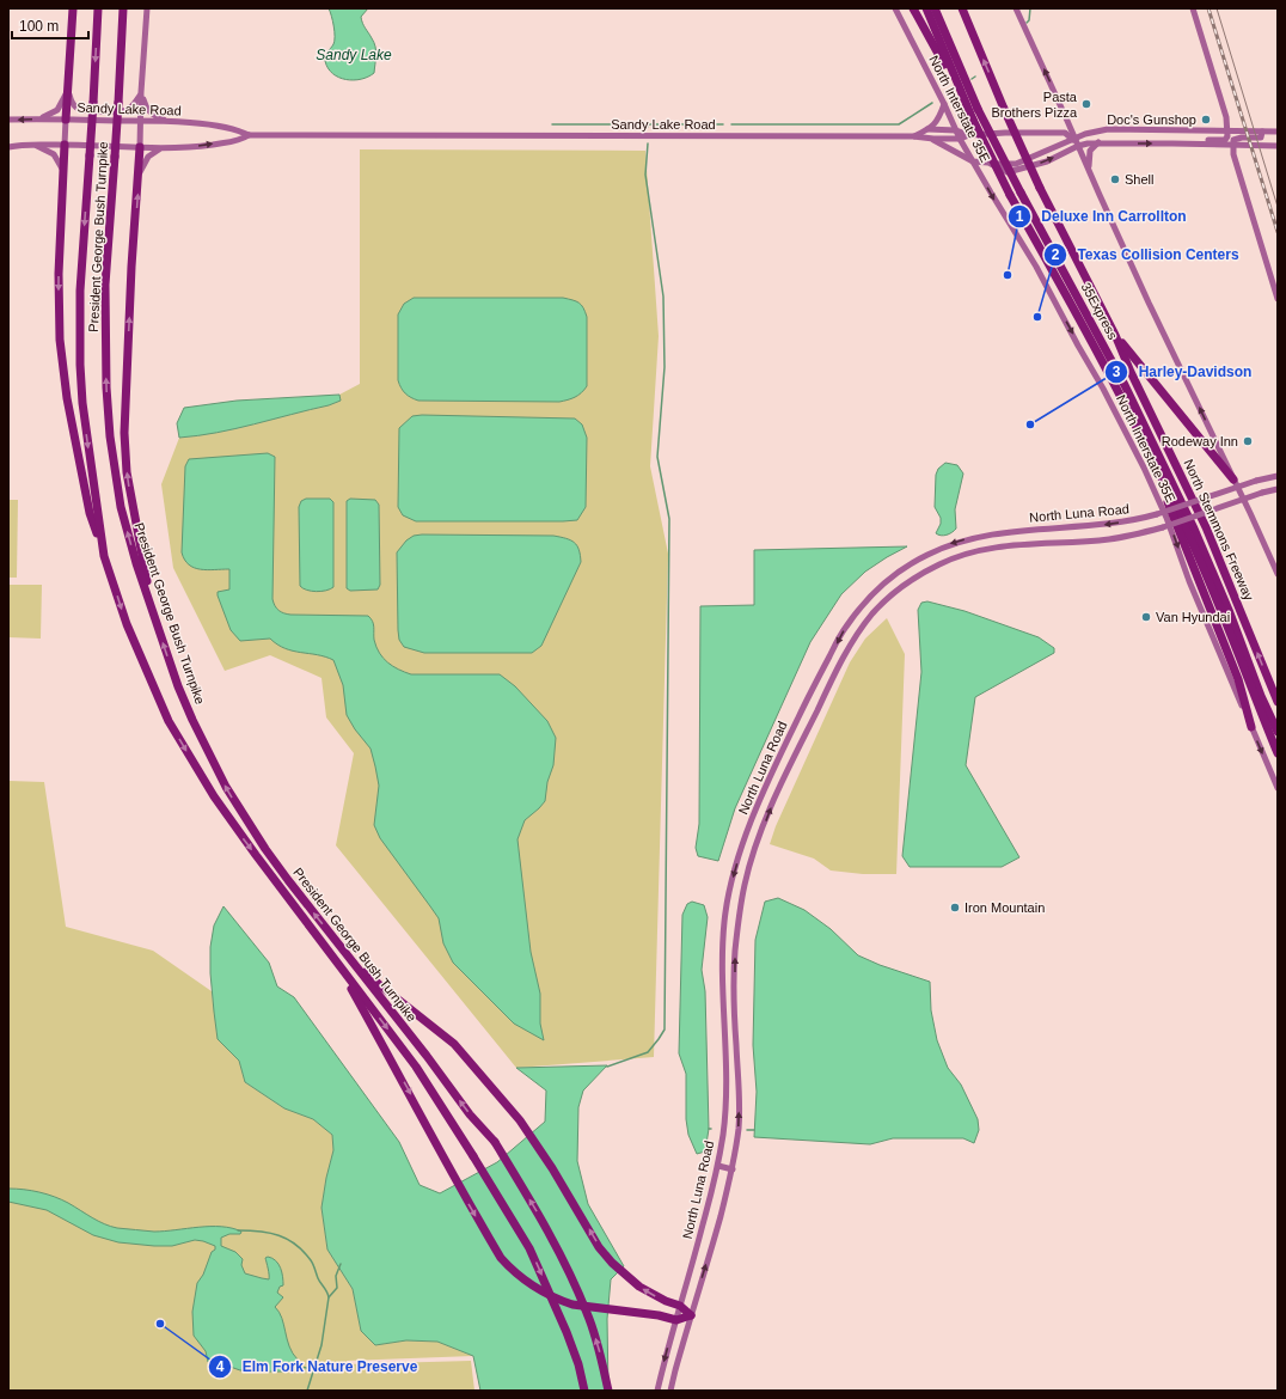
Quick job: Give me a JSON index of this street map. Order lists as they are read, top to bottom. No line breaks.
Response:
{"streets":{"highway":["President George Bush Turnpike","35Express","North Stemmons Freeway"],"main road":["Sandy Lake Road","North Interstate 35E","North Luna Road"]},"crossings":[["Sandy Lake Road","North Interstate 35E"]],"one_way":["North Interstate 35E"],"water":["Sandy Lake"],"places":["Pasta Brothers Pizza","Doc's Gunshop","Shell","Deluxe Inn Carrollton","Texas Collision Centers","Harley-Davidson","Rodeway Inn","Van Hyundai","Iron Mountain","Elm Fork Nature Preserve"],"scale_bar":"100 m"}
